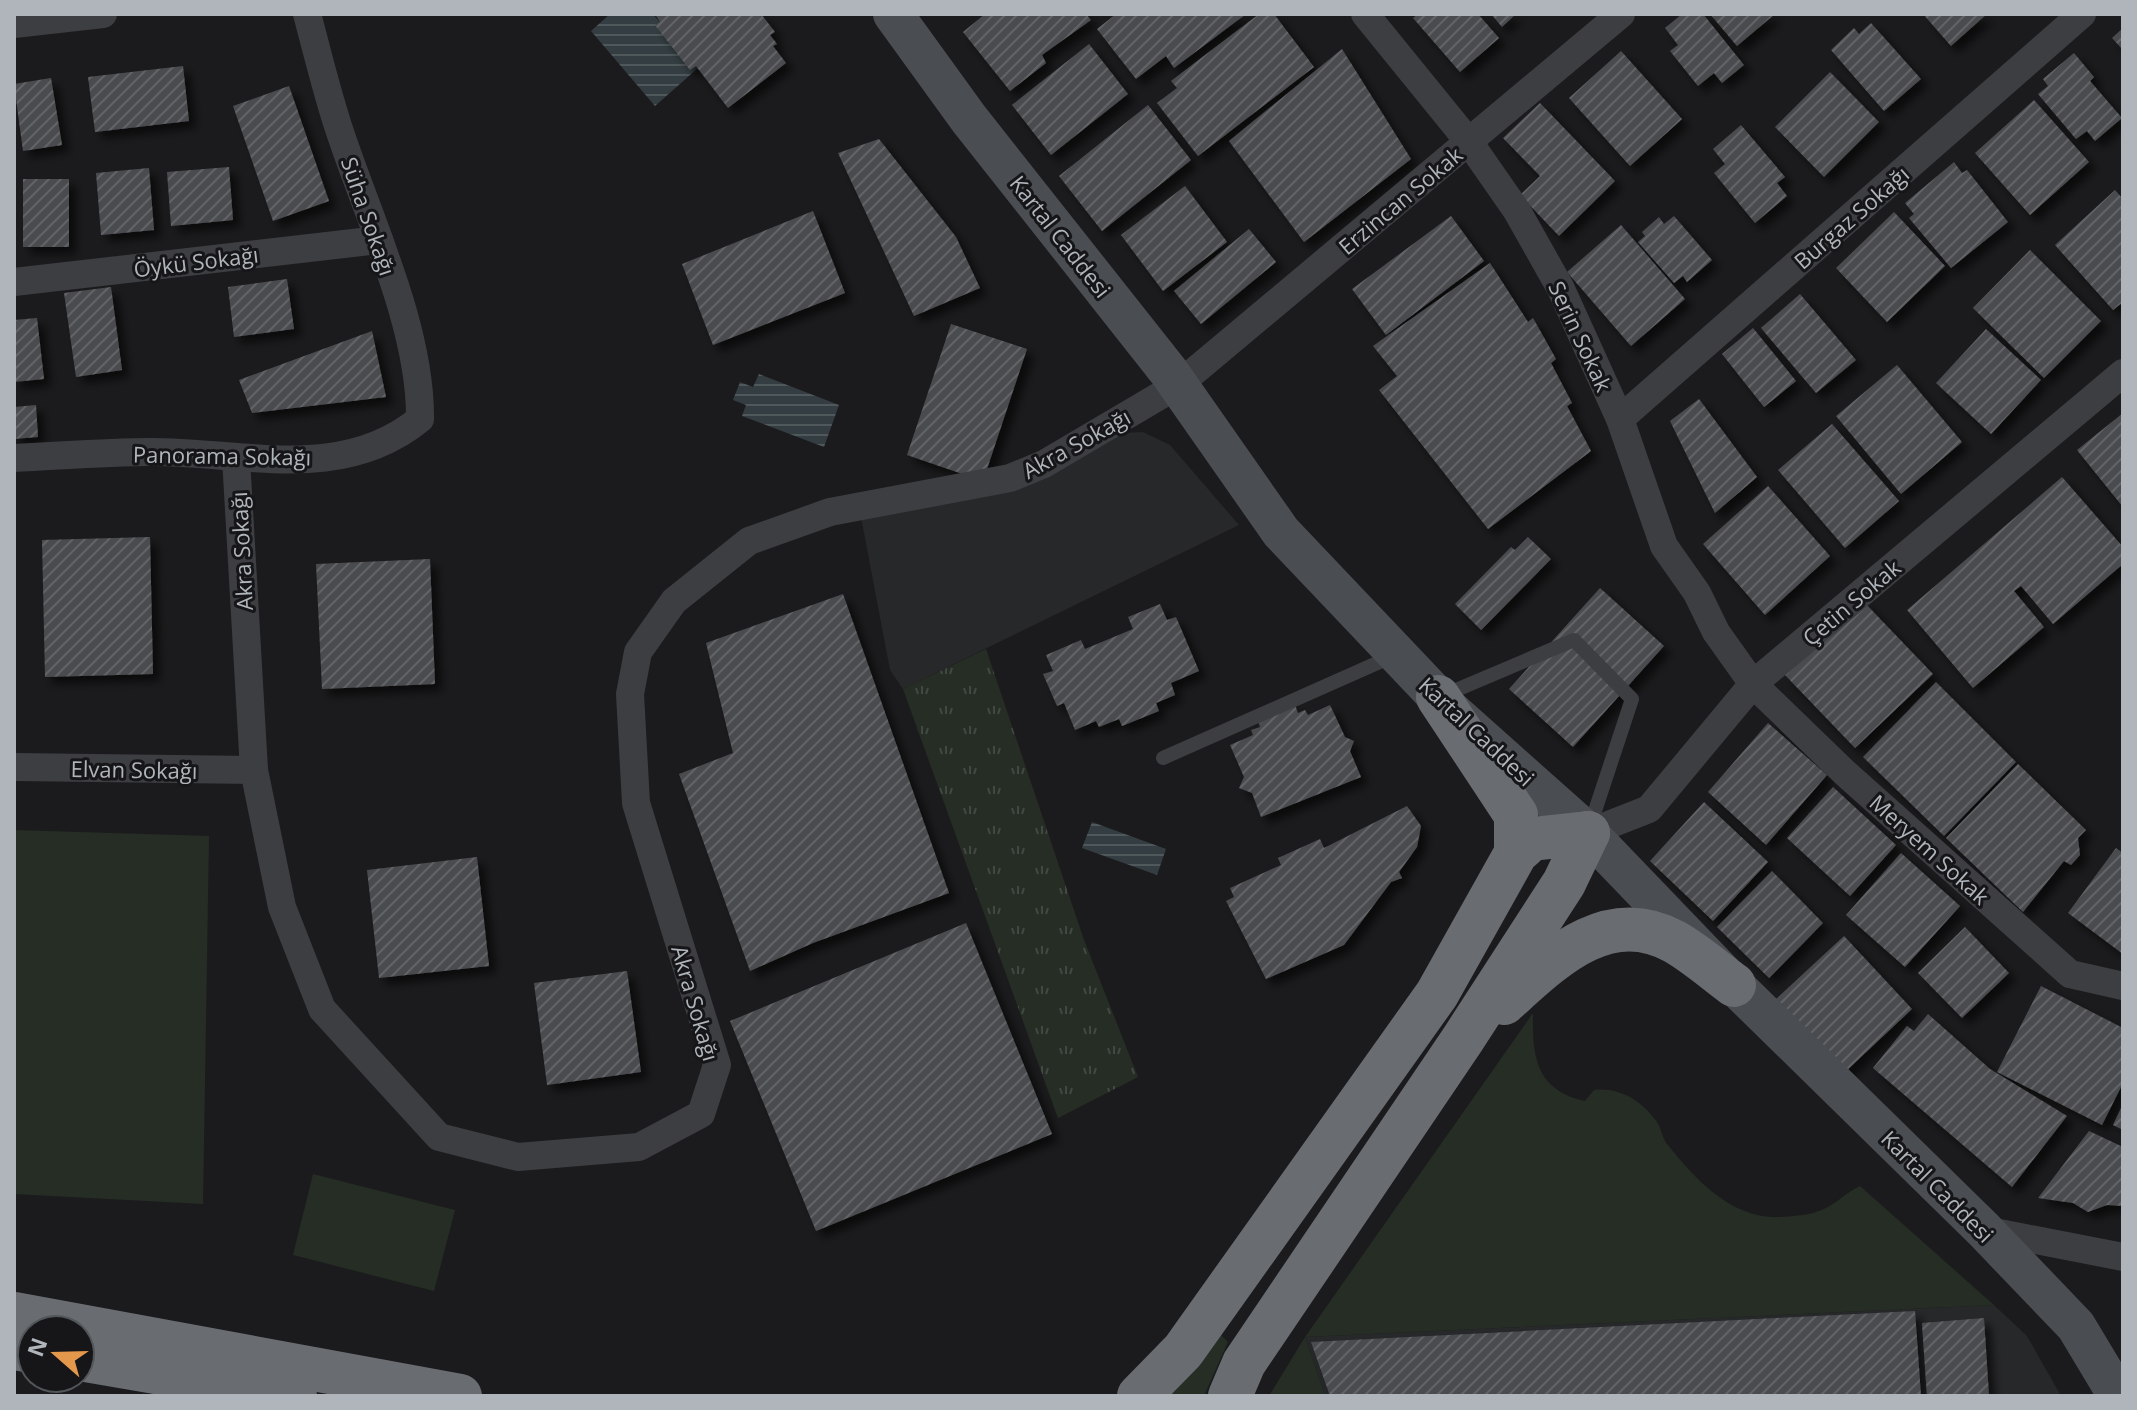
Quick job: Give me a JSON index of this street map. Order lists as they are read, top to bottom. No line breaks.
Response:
{"streets":{"main road":["Kartal Caddesi"],"street":["Erzincan Sokak","Süha Sokağı","Burgaz Sokağı","Öykü Sokağı","Serin Sokak","Akra Sokağı","Panorama Sokağı","Çetin Sokak","Elvan Sokağı","Meryem Sokak"]},"crossings":[["Erzincan Sokak","Kartal Caddesi"],["Erzincan Sokak","Serin Sokak"],["Erzincan Sokak","Akra Sokağı"],["Süha Sokağı","Öykü Sokağı"],["Süha Sokağı","Panorama Sokağı"],["Burgaz Sokağı","Serin Sokak"],["Kartal Caddesi","Akra Sokağı"],["Kartal Caddesi","Çetin Sokak"],["Serin Sokak","Çetin Sokak"],["Serin Sokak","Meryem Sokak"],["Akra Sokağı","Panorama Sokağı"],["Akra Sokağı","Elvan Sokağı"],["Çetin Sokak","Meryem Sokak"]],"north":"left"}
